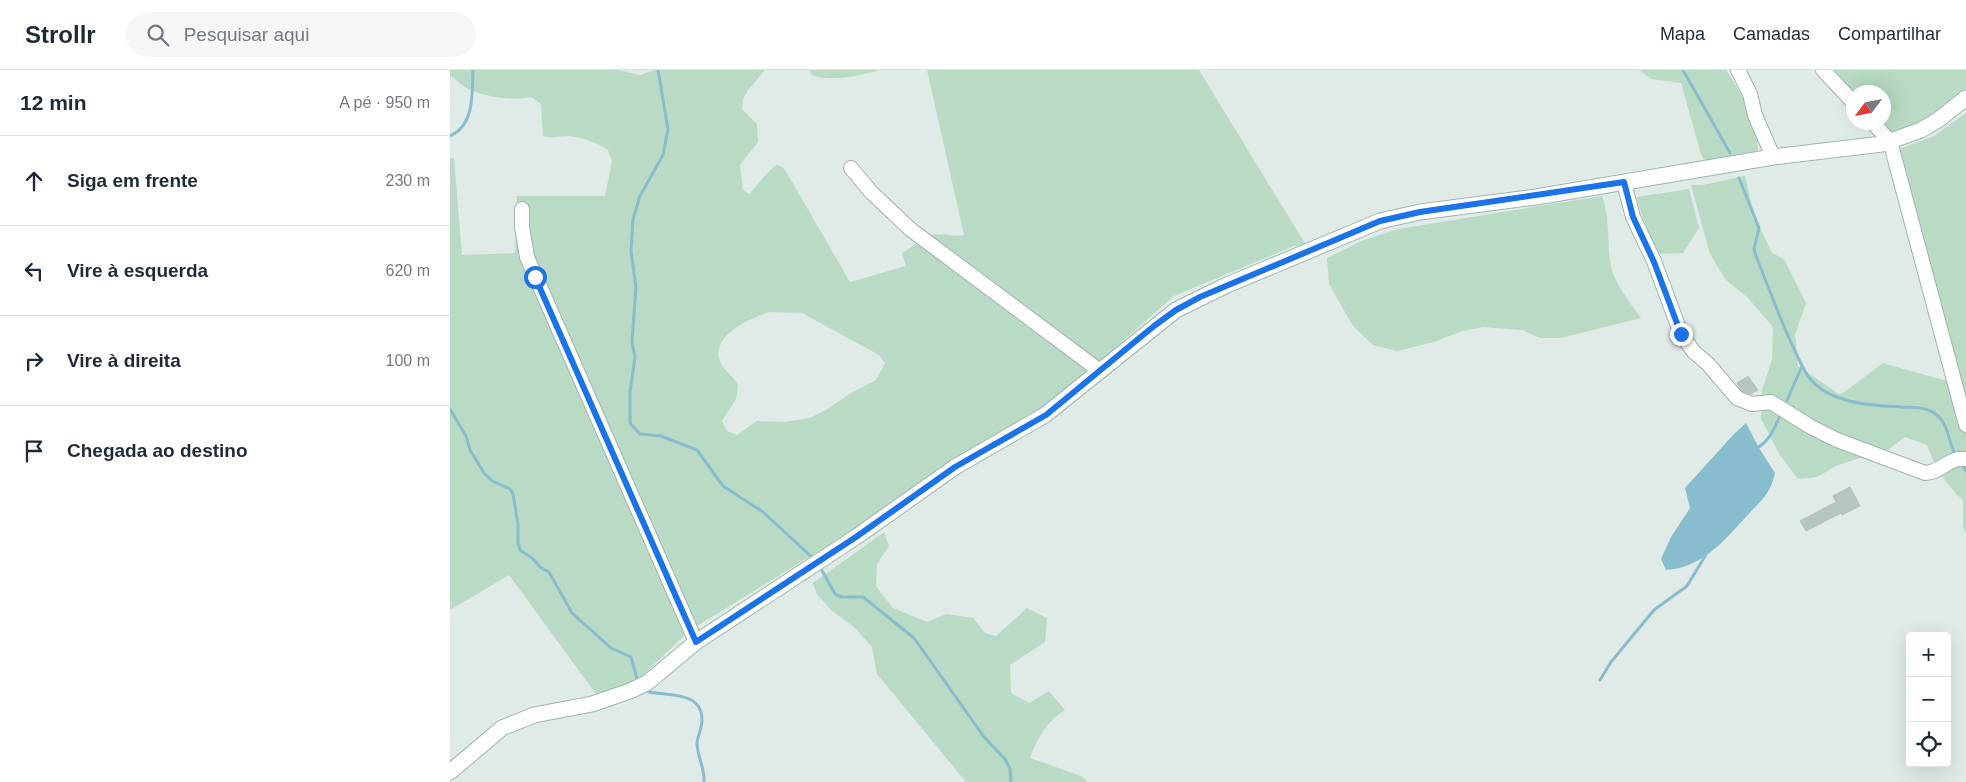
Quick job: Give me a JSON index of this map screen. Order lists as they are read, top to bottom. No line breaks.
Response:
{"north":"bottom left","page":{"header":"Strollr","search":"Pesquisar aqui","nav":["Mapa","Camadas","Compartilhar"],"heading":["12 min","A pé · 950 m"],"list":[["Siga em frente","230 m"],["Vire à esquerda","620 m"],["Vire à direita","100 m"],"Chegada ao destino"],"map_buttons":["+","−"]}}
